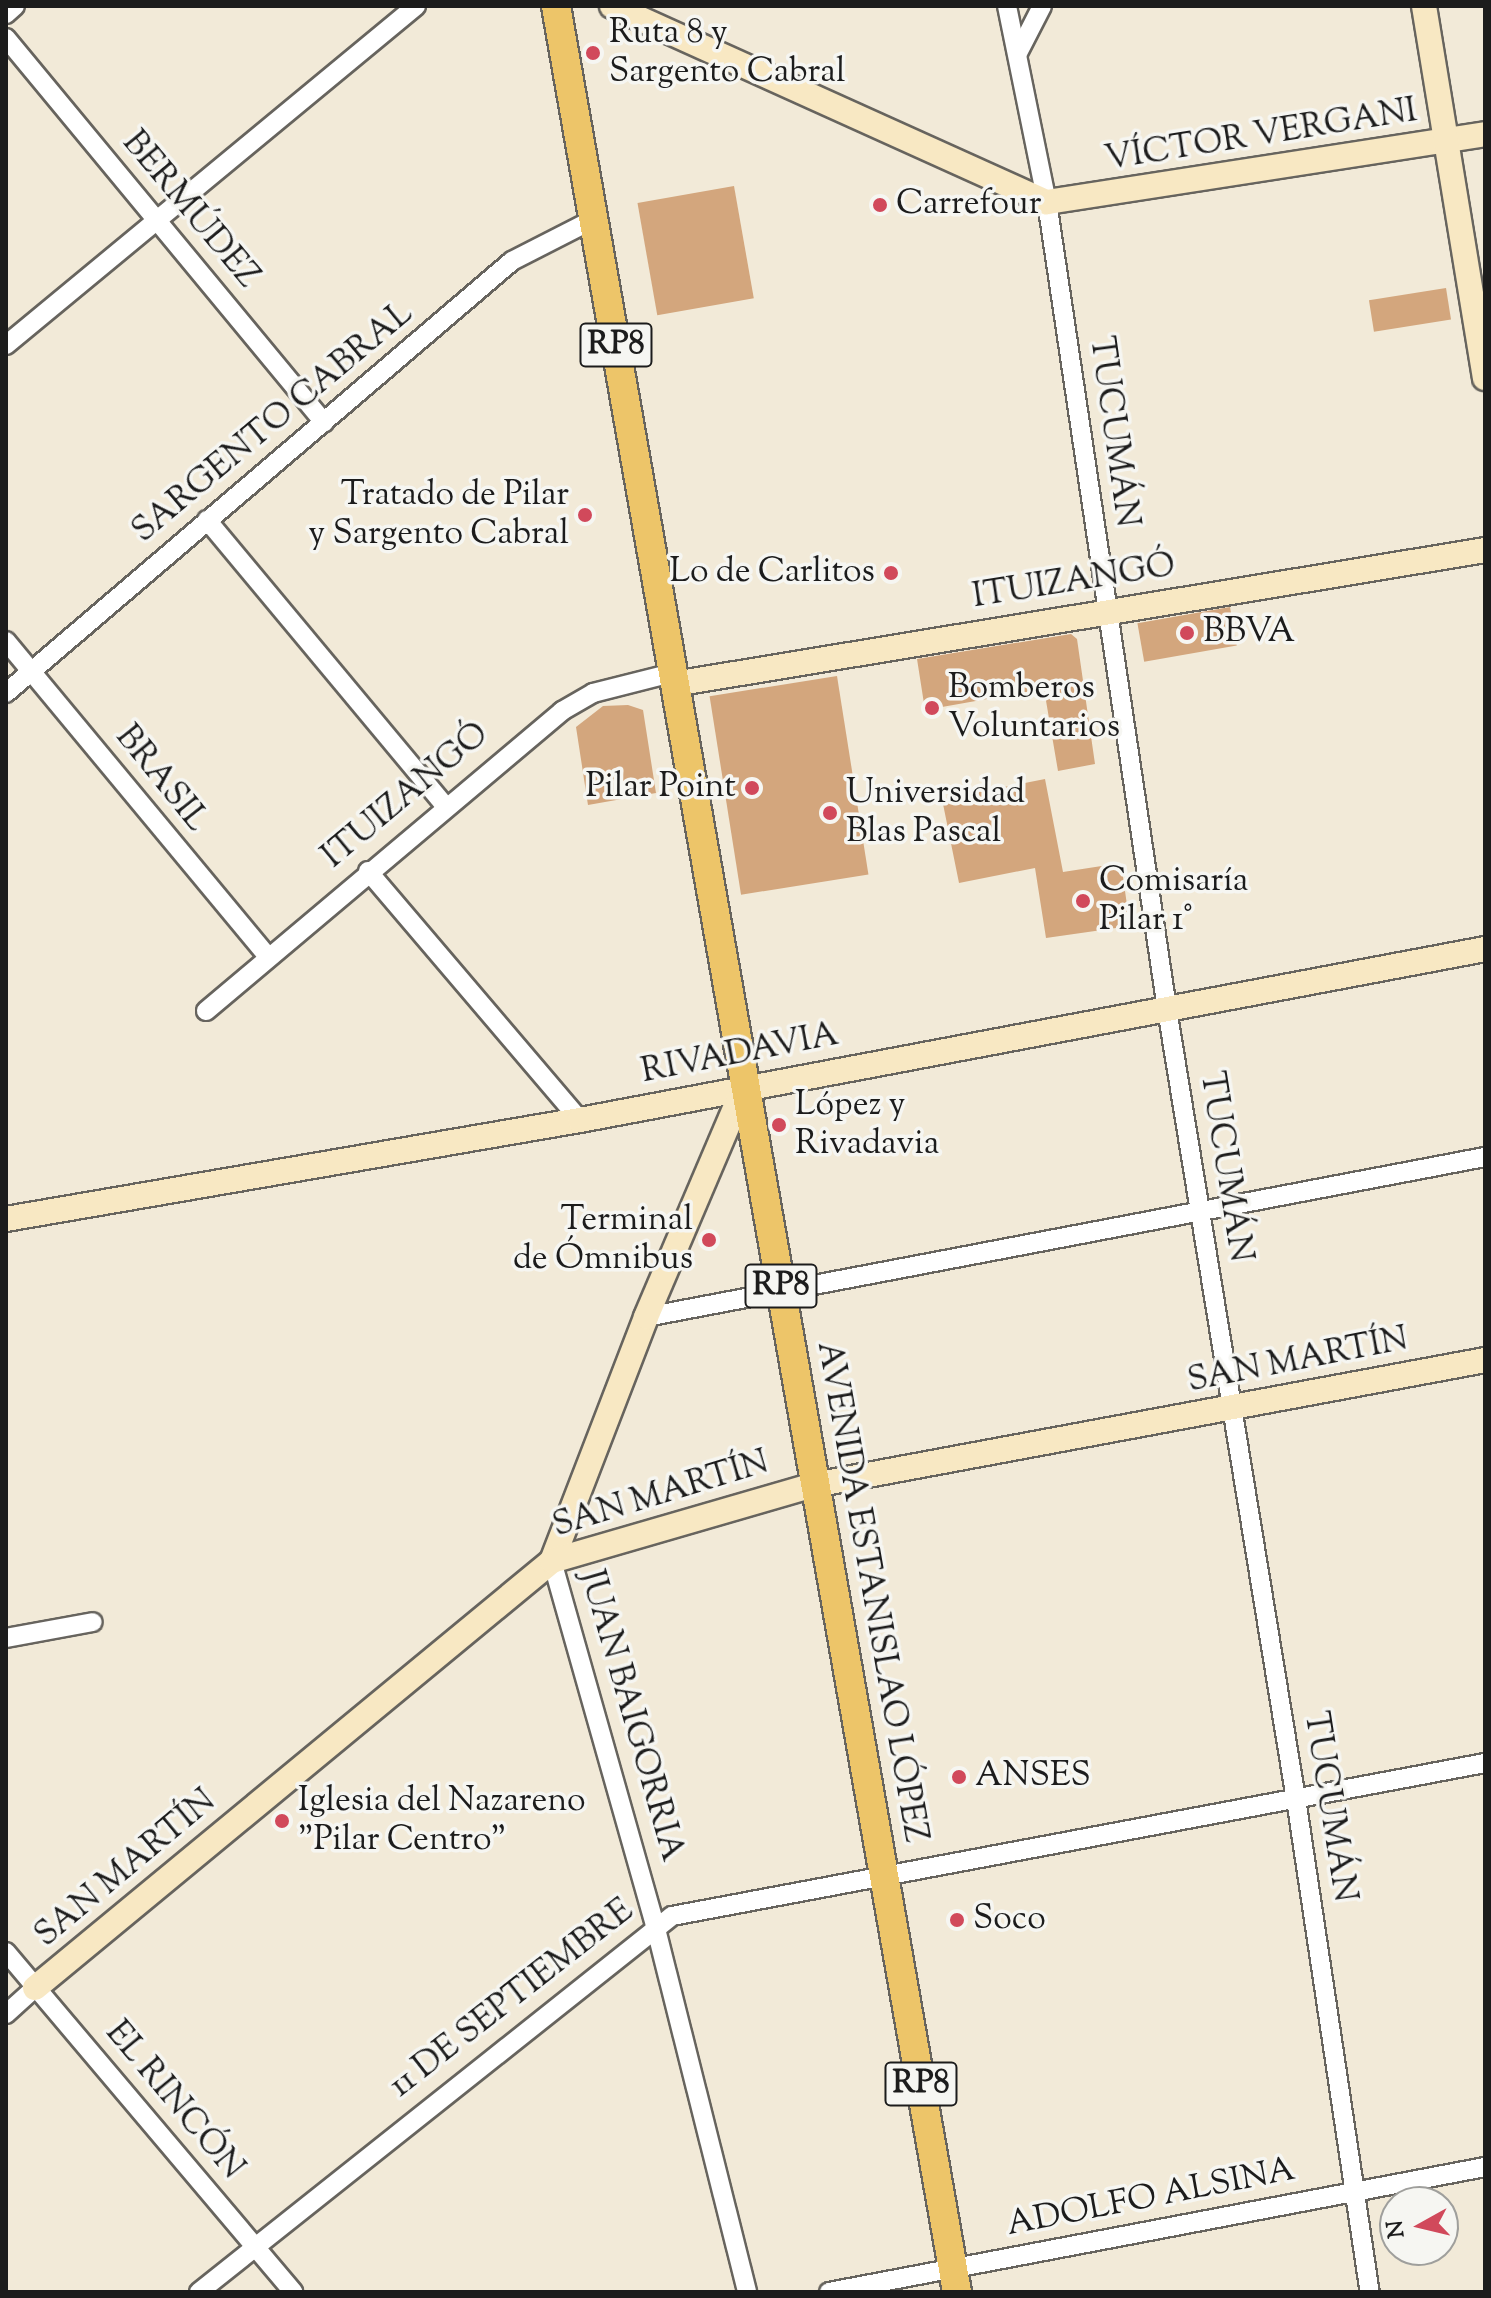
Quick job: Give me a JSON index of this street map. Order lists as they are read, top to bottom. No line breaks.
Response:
{"streets":{"main road":["RP8","AVENIDA ESTANISLAO LÓPEZ"],"street":["VÍCTOR VERGANI","BERMÚDEZ","SARGENTO CABRAL","TUCUMÁN","ITUIZANGÓ","BRASIL","RIVADAVIA","SAN MARTÍN","JUAN BAIGORRIA","11 DE SEPTIEMBRE","EL RINCÓN","ADOLFO ALSINA"]},"crossings":[["VÍCTOR VERGANI","TUCUMÁN"],["BERMÚDEZ","SARGENTO CABRAL"],["SARGENTO CABRAL","BRASIL"],["SARGENTO CABRAL","AVENIDA ESTANISLAO LÓPEZ"],["TUCUMÁN","ITUIZANGÓ"],["TUCUMÁN","RIVADAVIA"],["TUCUMÁN","SAN MARTÍN"],["TUCUMÁN","11 DE SEPTIEMBRE"],["TUCUMÁN","ADOLFO ALSINA"],["ITUIZANGÓ","BRASIL"],["ITUIZANGÓ","AVENIDA ESTANISLAO LÓPEZ"],["RIVADAVIA","AVENIDA ESTANISLAO LÓPEZ"],["RIVADAVIA","JUAN BAIGORRIA"],["SAN MARTÍN","AVENIDA ESTANISLAO LÓPEZ"],["SAN MARTÍN","JUAN BAIGORRIA"],["SAN MARTÍN","EL RINCÓN"],["AVENIDA ESTANISLAO LÓPEZ","JUAN BAIGORRIA"],["AVENIDA ESTANISLAO LÓPEZ","11 DE SEPTIEMBRE"],["AVENIDA ESTANISLAO LÓPEZ","ADOLFO ALSINA"],["JUAN BAIGORRIA","11 DE SEPTIEMBRE"],["11 DE SEPTIEMBRE","EL RINCÓN"]],"places":["Ruta 8 y Sargento Cabral","Carrefour","Tratado de Pilar y Sargento Cabral","Lo de Carlitos","BBVA","Bomberos Voluntarios","Pilar Point","Universidad Blas Pascal","Comisaría Pilar 1°","López y Rivadavia","Terminal de Ómnibus","ANSES","Iglesia del Nazareno \"Pilar Centro\"","Soco"],"north":"left"}
